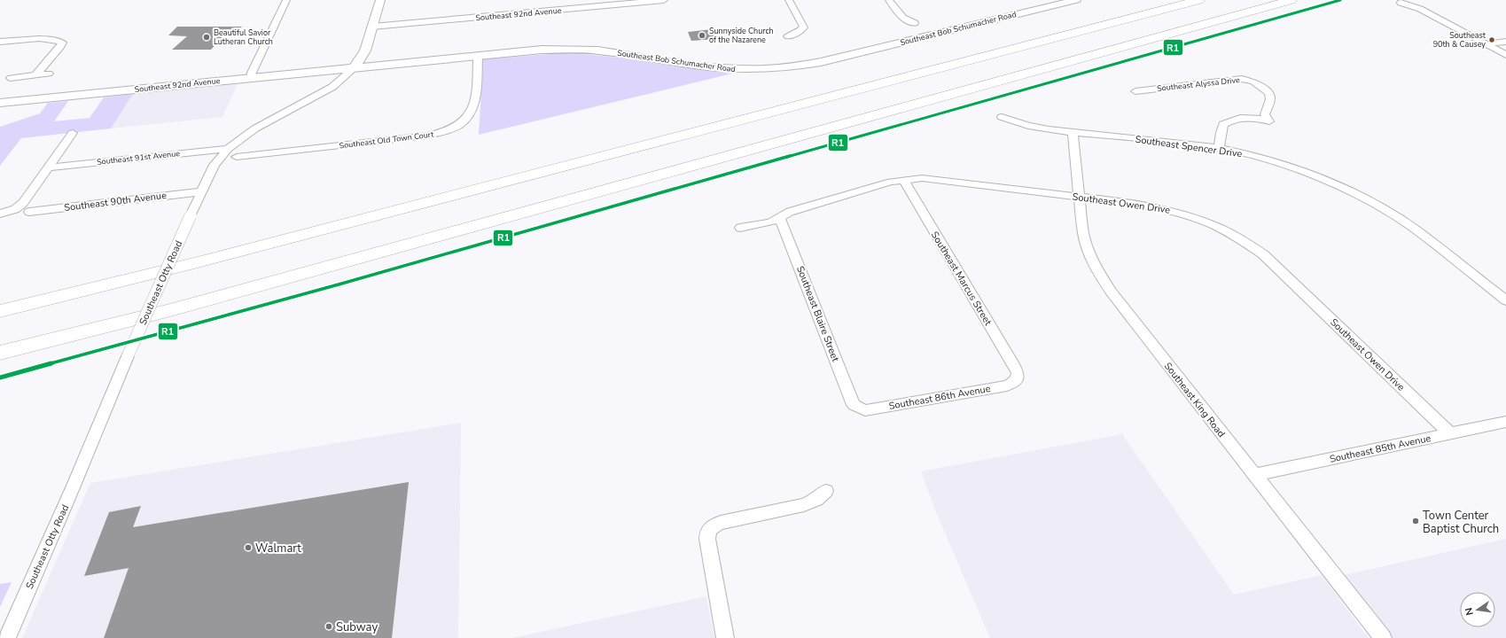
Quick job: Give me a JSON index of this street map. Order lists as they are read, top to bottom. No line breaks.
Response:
{"streets":{"main road":["Southeast 92nd Avenue","Southeast Bob Schumacher Road"],"street":["Southeast Alyssa Drive","Southeast Old Town Court","Southeast Spencer Drive","Southeast 91st Avenue","Southeast 90th Avenue","Southeast Owen Drive","Southeast Marcus Street","Southeast Otty Road","Southeast Blaire Street","Southeast 86th Avenue","Southeast King Road","Southeast 85th Avenue"]},"crossings":[["Southeast 92nd Avenue","Southeast Bob Schumacher Road"],["Southeast 92nd Avenue","Southeast Otty Road"],["Southeast Bob Schumacher Road","Southeast Old Town Court"],["Southeast Bob Schumacher Road","Southeast Otty Road"],["Southeast Alyssa Drive","Southeast Spencer Drive"],["Southeast Spencer Drive","Southeast King Road"],["Southeast 91st Avenue","Southeast Otty Road"],["Southeast 90th Avenue","Southeast Otty Road"],["Southeast Owen Drive","Southeast Marcus Street"],["Southeast Owen Drive","Southeast Blaire Street"],["Southeast Owen Drive","Southeast King Road"],["Southeast Owen Drive","Southeast 85th Avenue"],["Southeast Marcus Street","Southeast 86th Avenue"],["Southeast Blaire Street","Southeast 86th Avenue"],["Southeast King Road","Southeast 85th Avenue"]],"places":["Sunnyside Church of the Nazarene","Beautiful Savior Lutheran Church","Southeast 90th & Causey","Town Center Baptist Church","Walmart","Subway"],"lines":["transit line R1"],"north":"left"}
